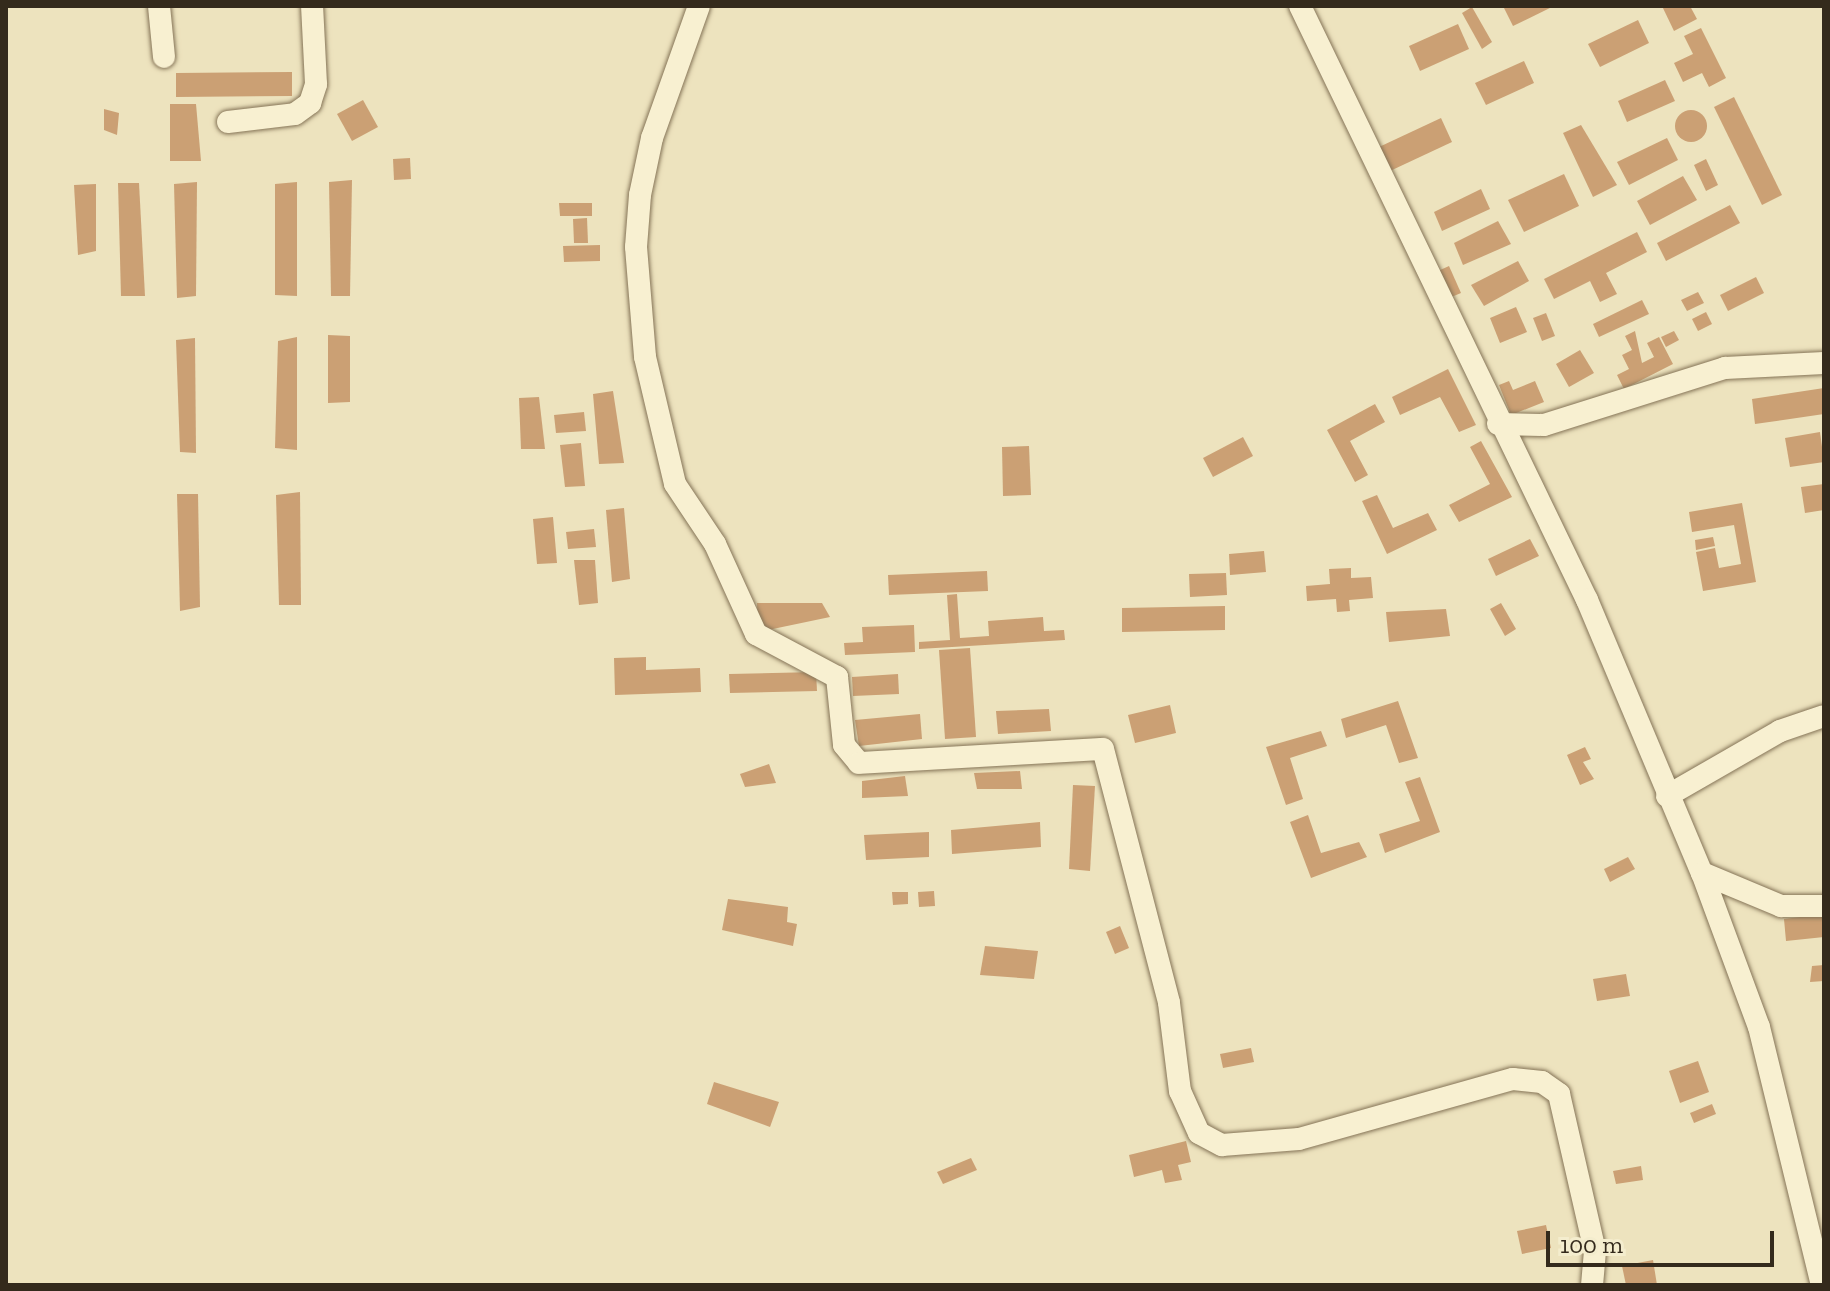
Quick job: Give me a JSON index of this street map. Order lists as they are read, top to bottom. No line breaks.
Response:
{"scale_bar":"100 m"}
